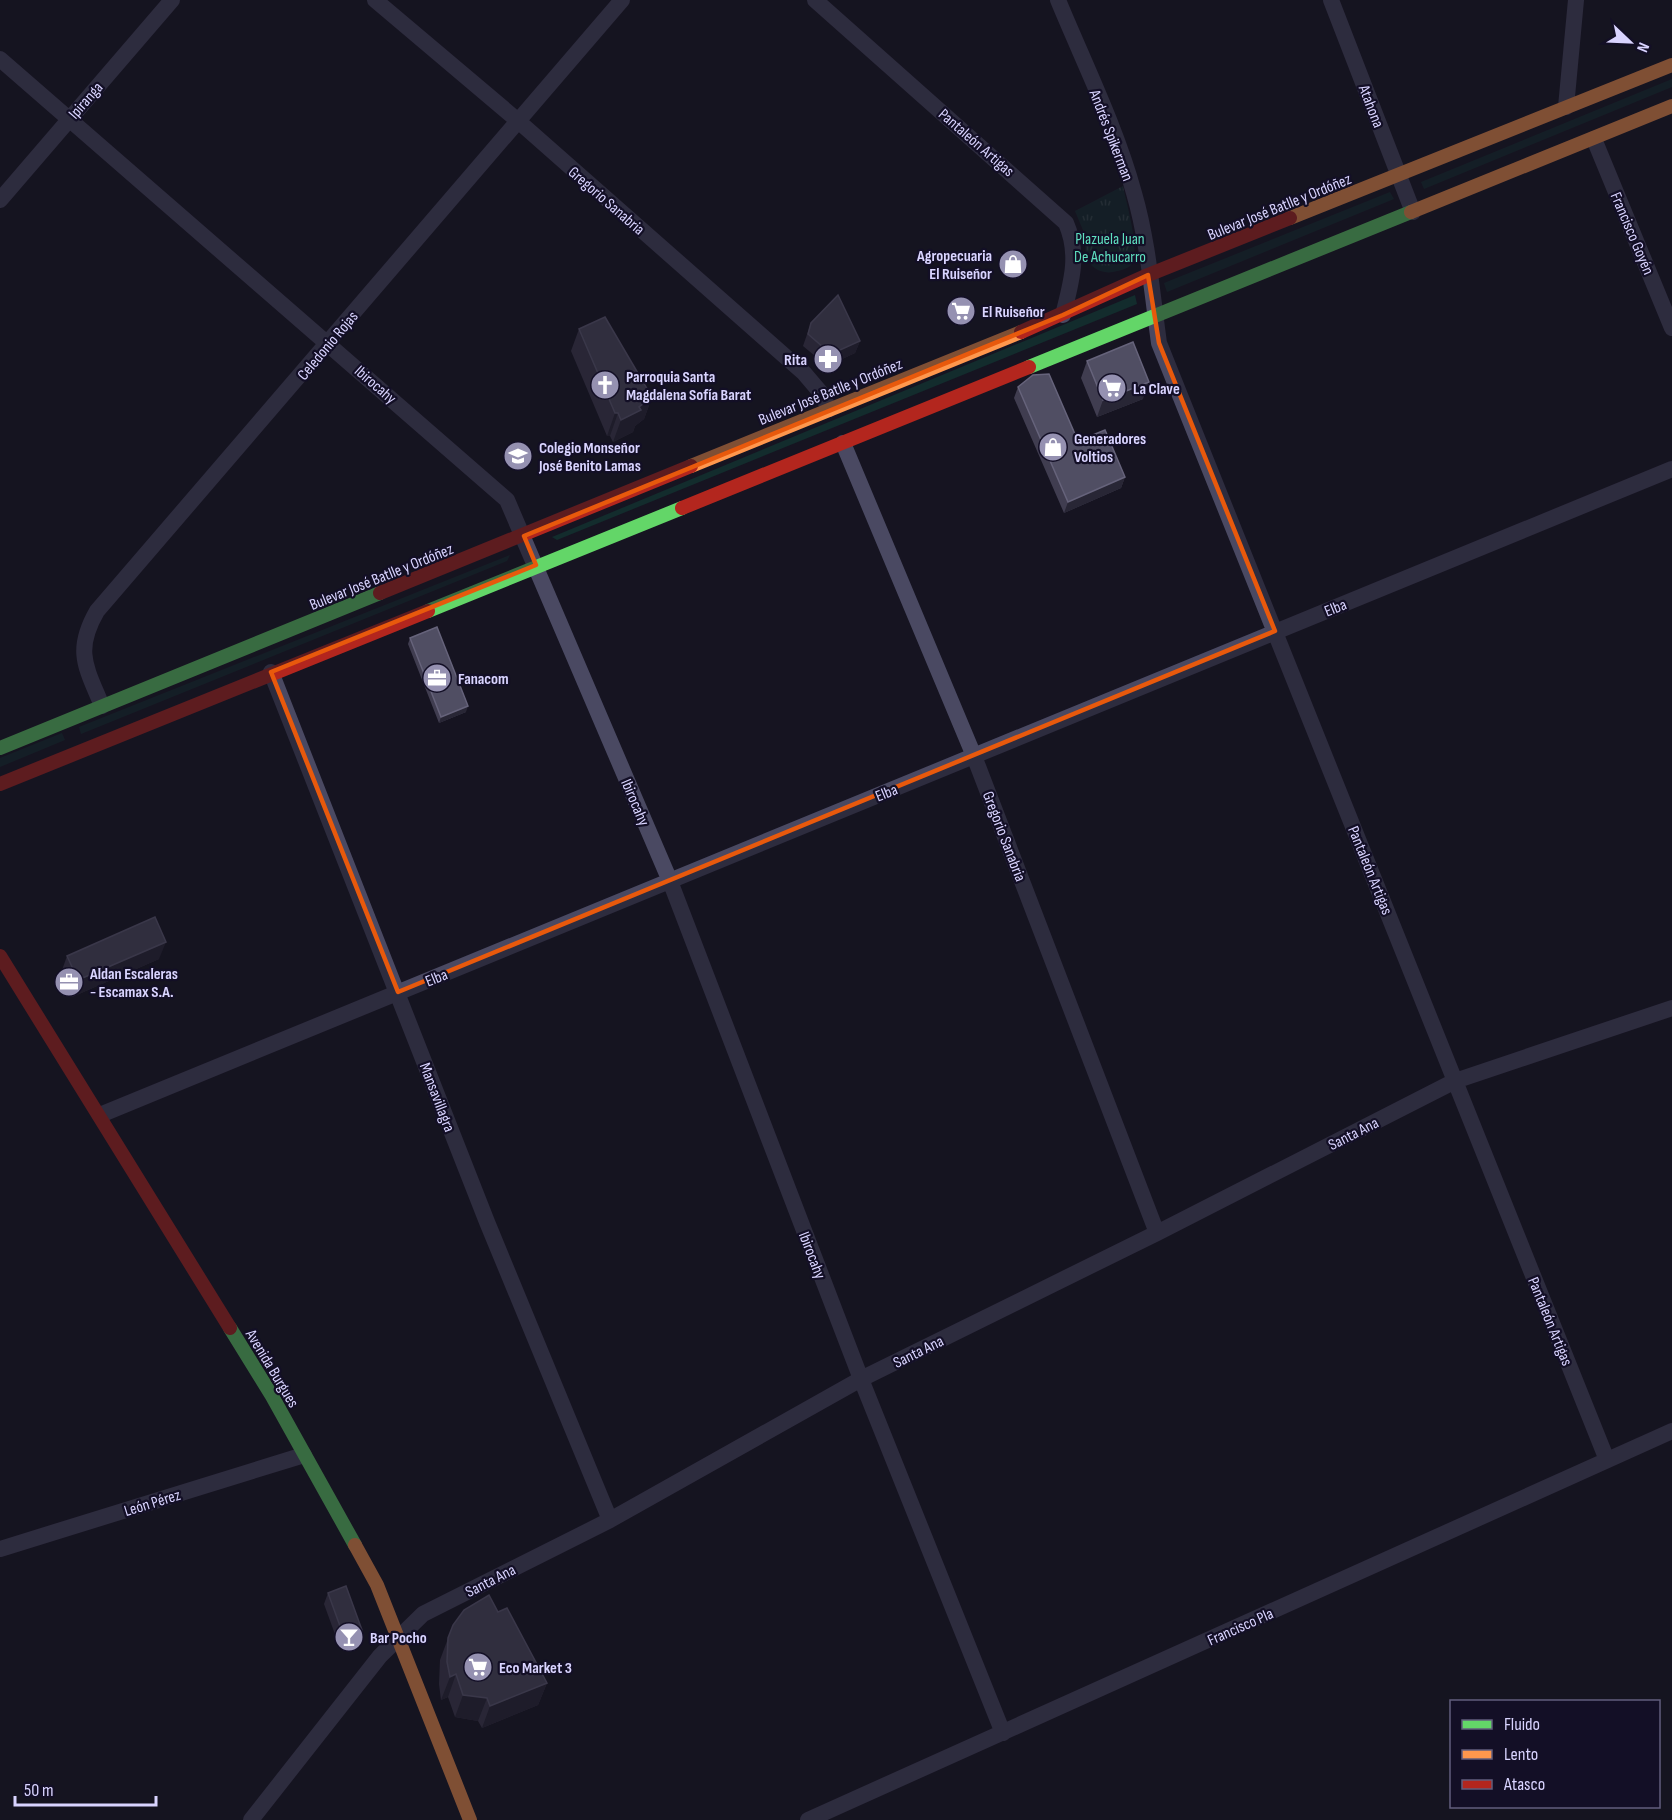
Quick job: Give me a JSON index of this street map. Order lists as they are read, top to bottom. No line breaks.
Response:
{"streets":{"main road":["Bulevar José Batlle y Ordóñez","Avenida Burgues"],"street":["Ipiranga","Atahona","Andrés Spikerman","Pantaleón Artigas","Gregorio Sanabria","Francisco Goyén","Celedonio Rojas","Ibirocahy","Elba","Mansavillagra","Santa Ana","León Pérez","Francisco Pla"]},"crossings":[["Ipiranga","Ibirocahy"],["Atahona","Bulevar José Batlle y Ordóñez"],["Andrés Spikerman","Pantaleón Artigas"],["Andrés Spikerman","Bulevar José Batlle y Ordóñez"],["Pantaleón Artigas","Bulevar José Batlle y Ordóñez"],["Pantaleón Artigas","Elba"],["Pantaleón Artigas","Santa Ana"],["Pantaleón Artigas","Francisco Pla"],["Gregorio Sanabria","Bulevar José Batlle y Ordóñez"],["Gregorio Sanabria","Celedonio Rojas"],["Gregorio Sanabria","Elba"],["Gregorio Sanabria","Santa Ana"],["Bulevar José Batlle y Ordóñez","Celedonio Rojas"],["Bulevar José Batlle y Ordóñez","Ibirocahy"],["Celedonio Rojas","Ibirocahy"],["Ibirocahy","Elba"],["Ibirocahy","Santa Ana"],["Ibirocahy","Francisco Pla"],["Elba","Mansavillagra"],["Elba","Avenida Burgues"],["Mansavillagra","Santa Ana"],["Santa Ana","Avenida Burgues"],["Avenida Burgues","León Pérez"]],"parks":["Plazuela Juan De Achucarro"],"places":{"shop":["Agropecuaria El Ruiseñor","Generadores Voltios"],"supermarket":["El Ruiseñor","La Clave","Eco Market 3"],"pharmacy":["Rita"],"church":["Parroquia Santa Magdalena Sofía Barat"],"school or university":["Colegio Monseñor José Benito Lamas"],"office":["Fanacom","Aldan Escaleras - Escamax S.A."],"bar":["Bar Pocho"]},"legend":["Fluido","Lento","Atasco"],"scale_bar":"50 m","north":"bottom right"}
